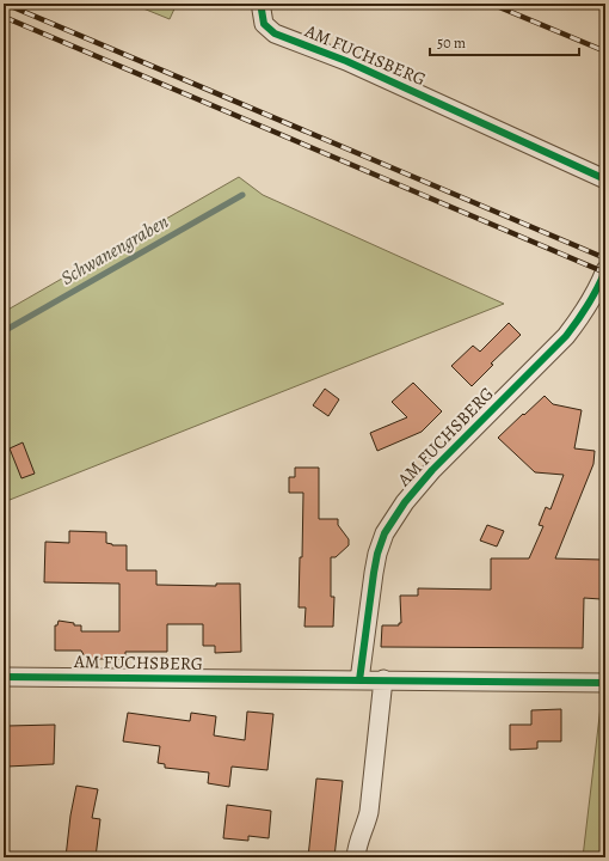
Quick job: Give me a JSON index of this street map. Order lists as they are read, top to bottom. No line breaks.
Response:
{"streets":{"street":["AM FUCHSBERG"]},"water":["Schwanengraben"],"scale_bar":"50 m"}
